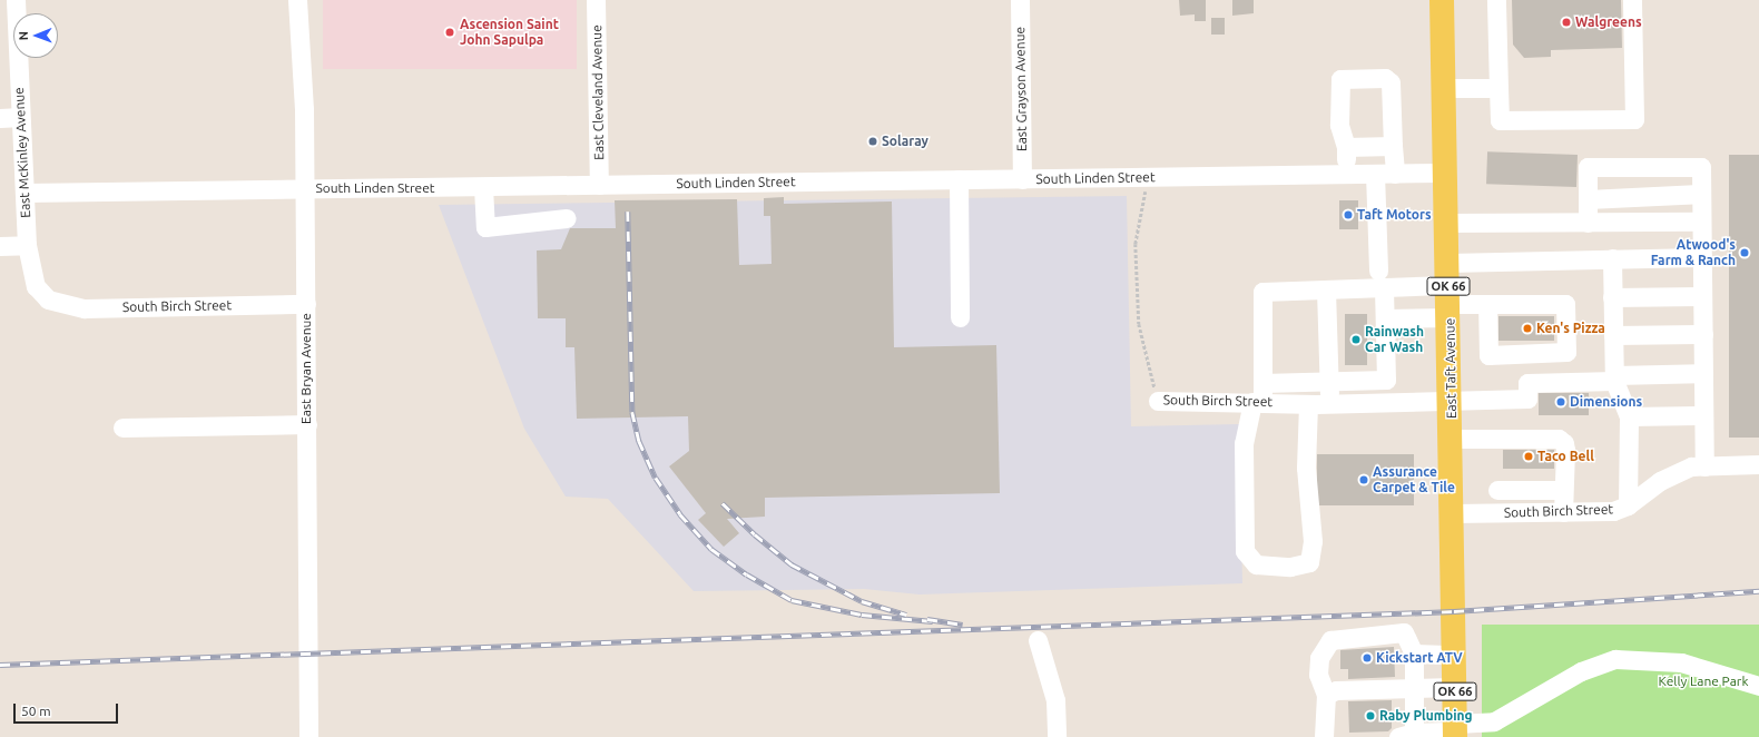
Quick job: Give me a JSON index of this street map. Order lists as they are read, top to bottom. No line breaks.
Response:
{"streets":{"main road":["OK 66","East Taft Avenue"],"street":["East Grayson Avenue","East Cleveland Avenue","East McKinley Avenue","South Linden Street","South Birch Street","East Bryan Avenue"]},"crossings":[["East Grayson Avenue","South Linden Street"],["East Cleveland Avenue","South Linden Street"],["East McKinley Avenue","South Linden Street"],["East McKinley Avenue","South Birch Street"],["South Linden Street","South Birch Street"],["South Linden Street","East Bryan Avenue"],["South Linden Street","East Taft Avenue"],["South Birch Street","East Bryan Avenue"],["South Birch Street","East Taft Avenue"]],"parks":["Kelly Lane Park"],"places":["Walgreens","Ascension Saint John Sapulpa","Solaray","Taft Motors","Atwood's Farm & Ranch","Ken's Pizza","Rainwash Car Wash","Dimensions","Taco Bell","Assurance Carpet & Tile","Kickstart ATV","Raby Plumbing"],"scale_bar":"50 m","north":"left"}
